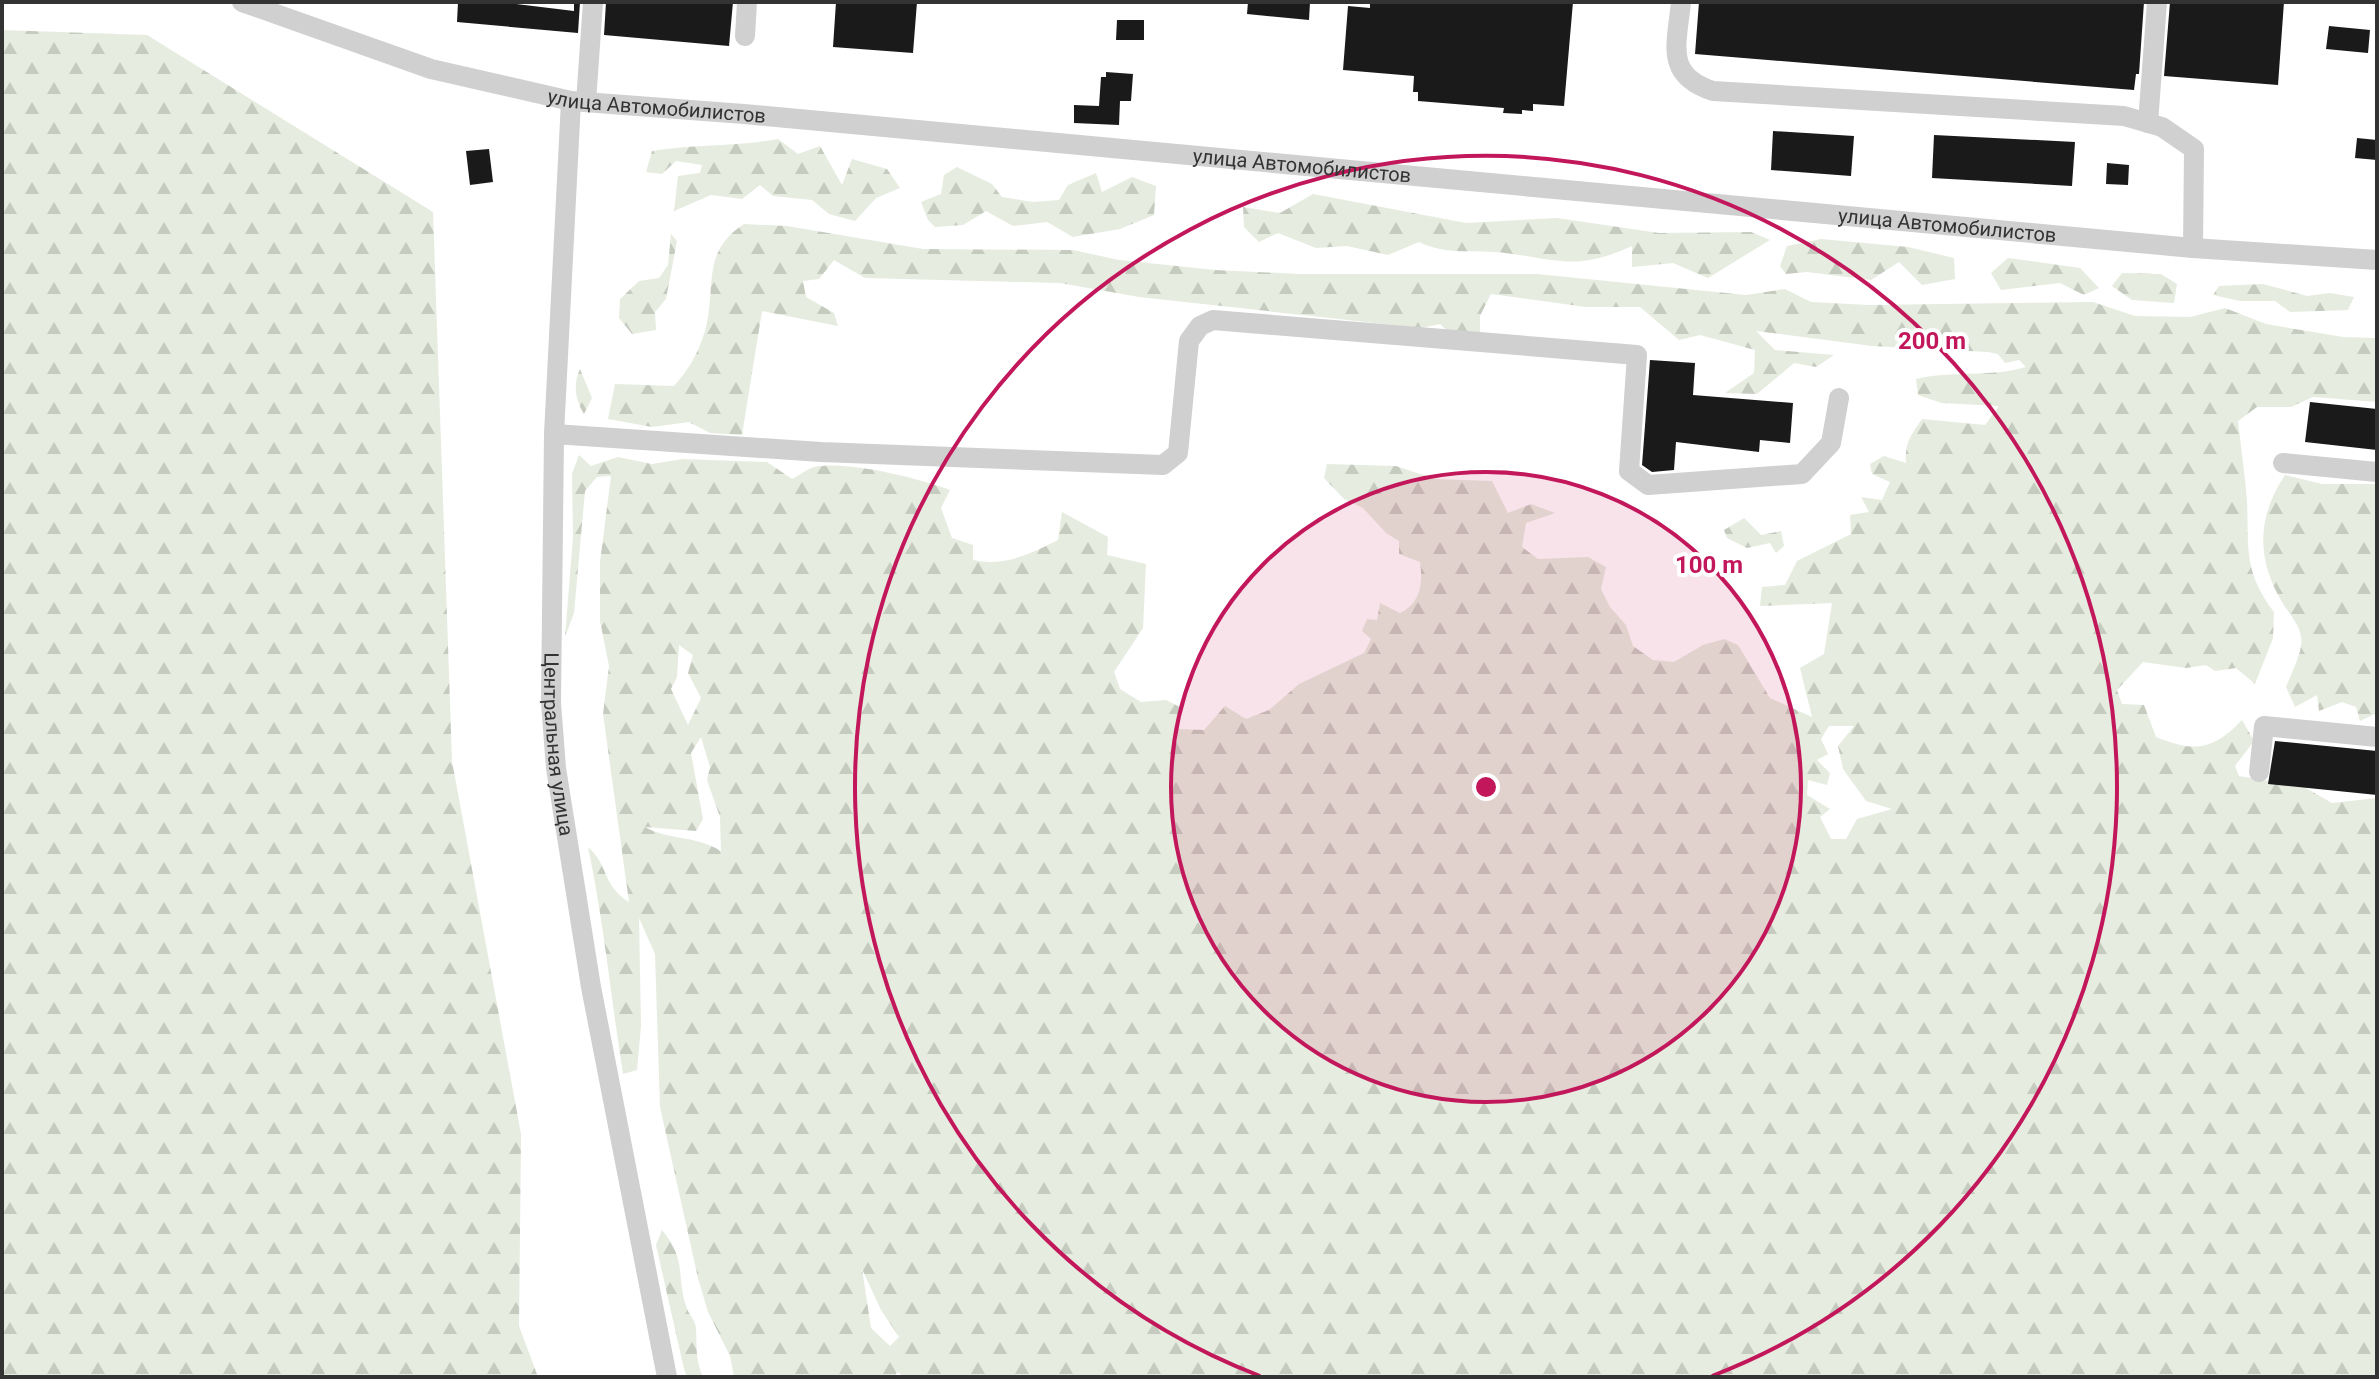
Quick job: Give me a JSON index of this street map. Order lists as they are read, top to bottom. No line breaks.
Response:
{"streets":{"street":["улица Автомобилистов","Центральная улица"]},"crossings":[["улица Автомобилистов","Центральная улица"]],"rings":["200 m","100 m"]}
